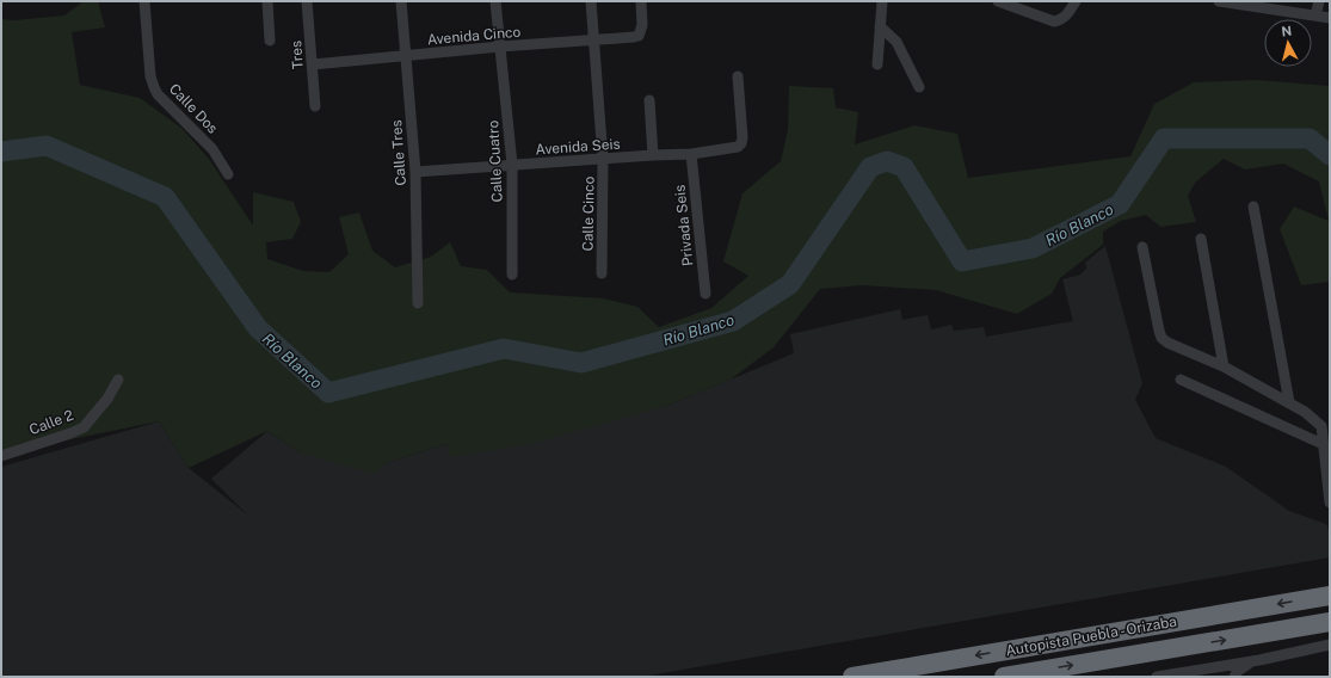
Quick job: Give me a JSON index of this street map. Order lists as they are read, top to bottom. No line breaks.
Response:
{"streets":{"highway":["Autopista Puebla - Orizaba"],"street":["Avenida Cinco","Tres","Calle Dos","Avenida Seis","Calle Tres","Calle Cuatro","Calle Cinco","Privada Seis","Calle 2"]},"crossings":[["Avenida Cinco","Tres"],["Avenida Cinco","Calle Tres"],["Avenida Cinco","Calle Cuatro"],["Avenida Cinco","Calle Cinco"],["Avenida Seis","Calle Tres"],["Avenida Seis","Calle Cuatro"],["Avenida Seis","Calle Cinco"],["Avenida Seis","Privada Seis"]],"water":["Río Blanco"],"north":"top"}
